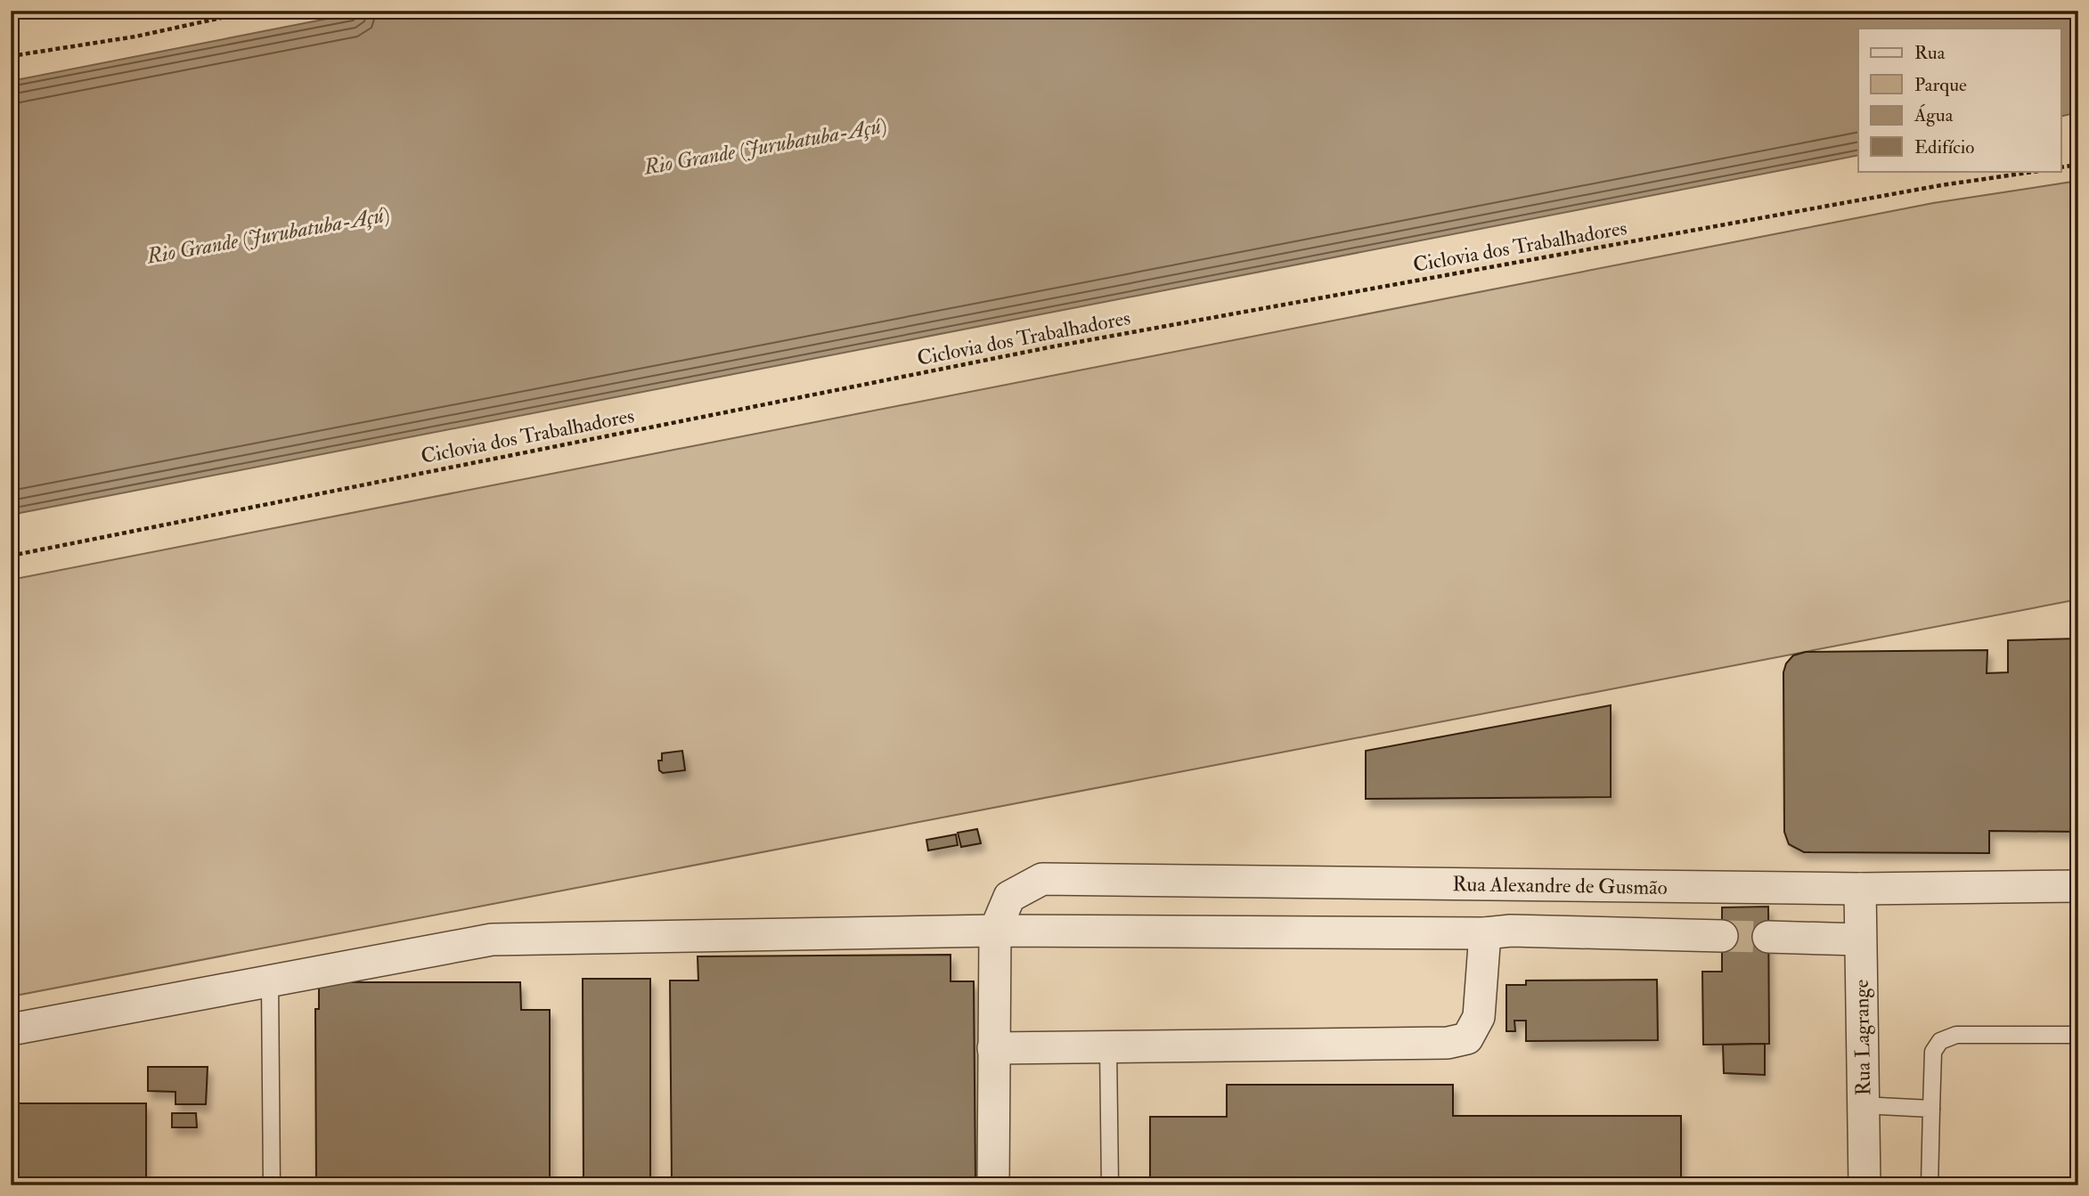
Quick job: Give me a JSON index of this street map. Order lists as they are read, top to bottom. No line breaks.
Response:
{"streets":{"street":["Rua Alexandre de Gusmão","Rua Lagrange"],"path":["Ciclovia dos Trabalhadores"]},"crossings":[["Rua Alexandre de Gusmão","Rua Lagrange"]],"water":["Rio Grande (Jurubatuba-Açú)"],"legend":["Rua","Parque","Água","Edifício"]}
